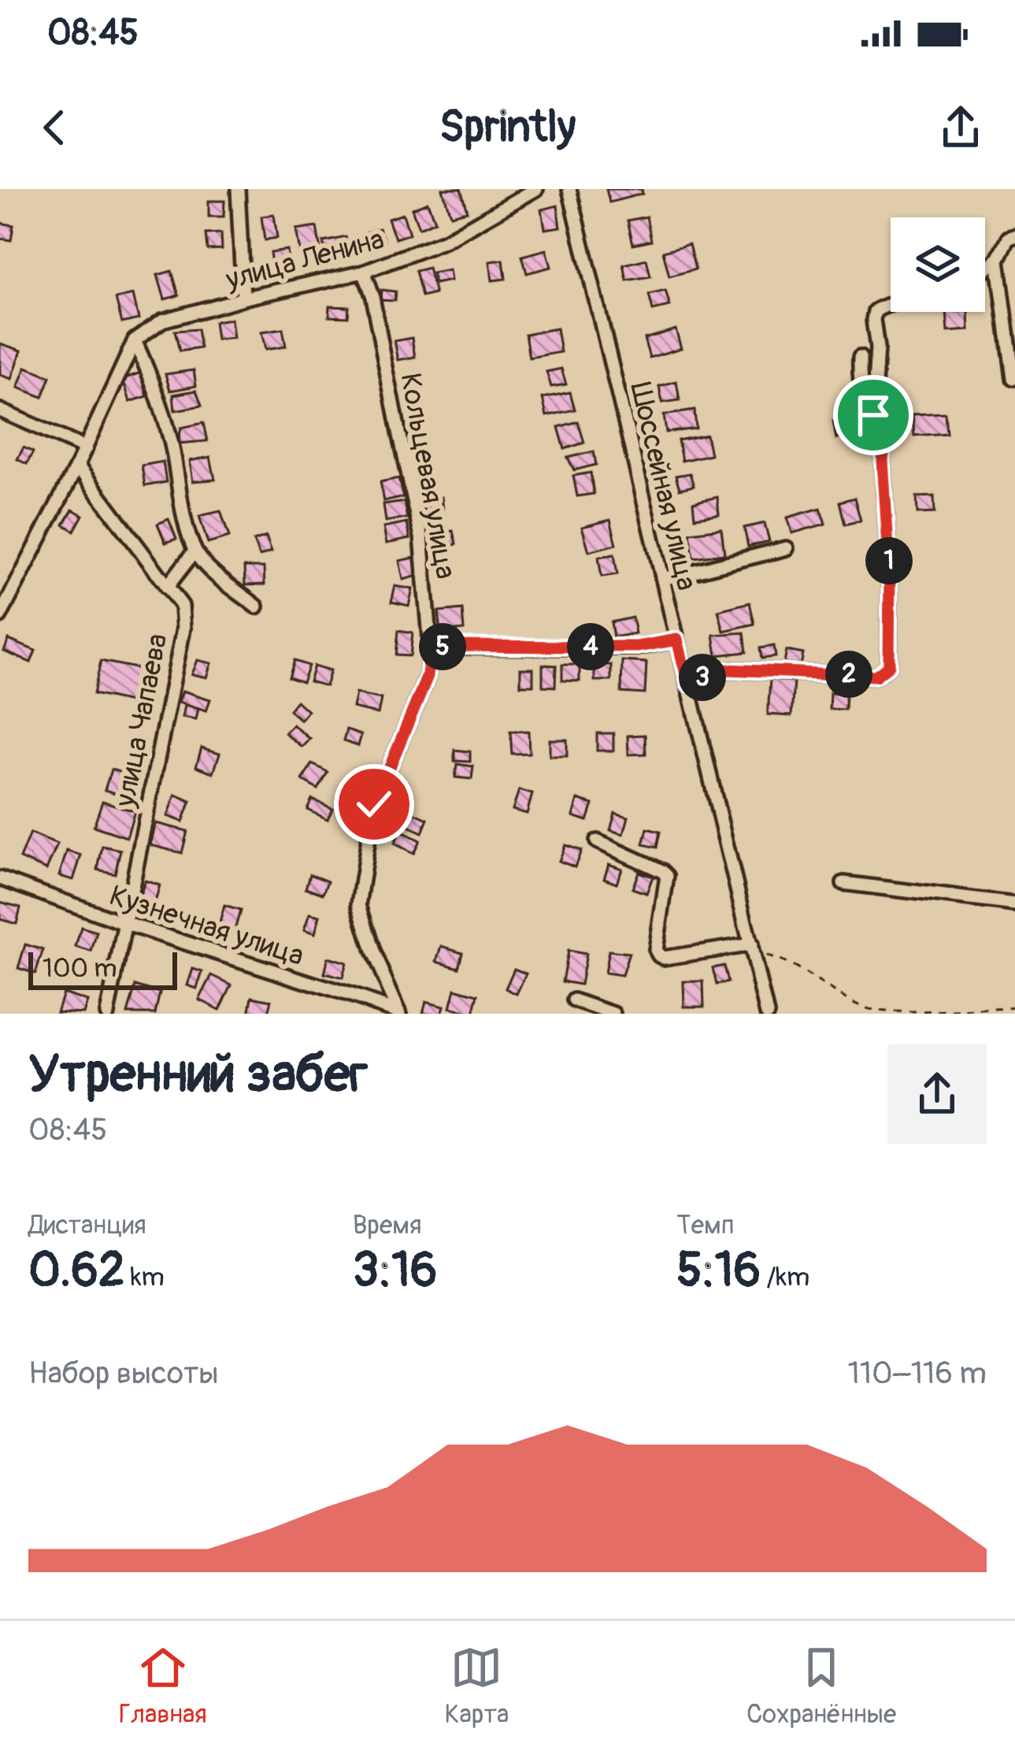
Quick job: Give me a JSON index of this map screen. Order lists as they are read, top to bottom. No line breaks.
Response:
{"streets":{"street":["улица Ленина","Кольцевая улица","Шоссейная улица","улица Чапаева","Кузнечная улица"]},"crossings":[["улица Ленина","Кольцевая улица"],["Кольцевая улица","Кузнечная улица"],["улица Чапаева","Кузнечная улица"]],"scale_bar":"100 m","page":{"status":"08:45","header":"Sprintly","pins":["1","4","5","2","3"],"scale":"100 m","heading":["Утренний забег","08:45"],"stats":[["Дистанция","0.62 km"],["Время","3:16"],["Темп","5:16 /km"]],"chart":["Набор высоты","110–116 m"],"tabs":["Главная","Карта","Сохранённые"]}}
